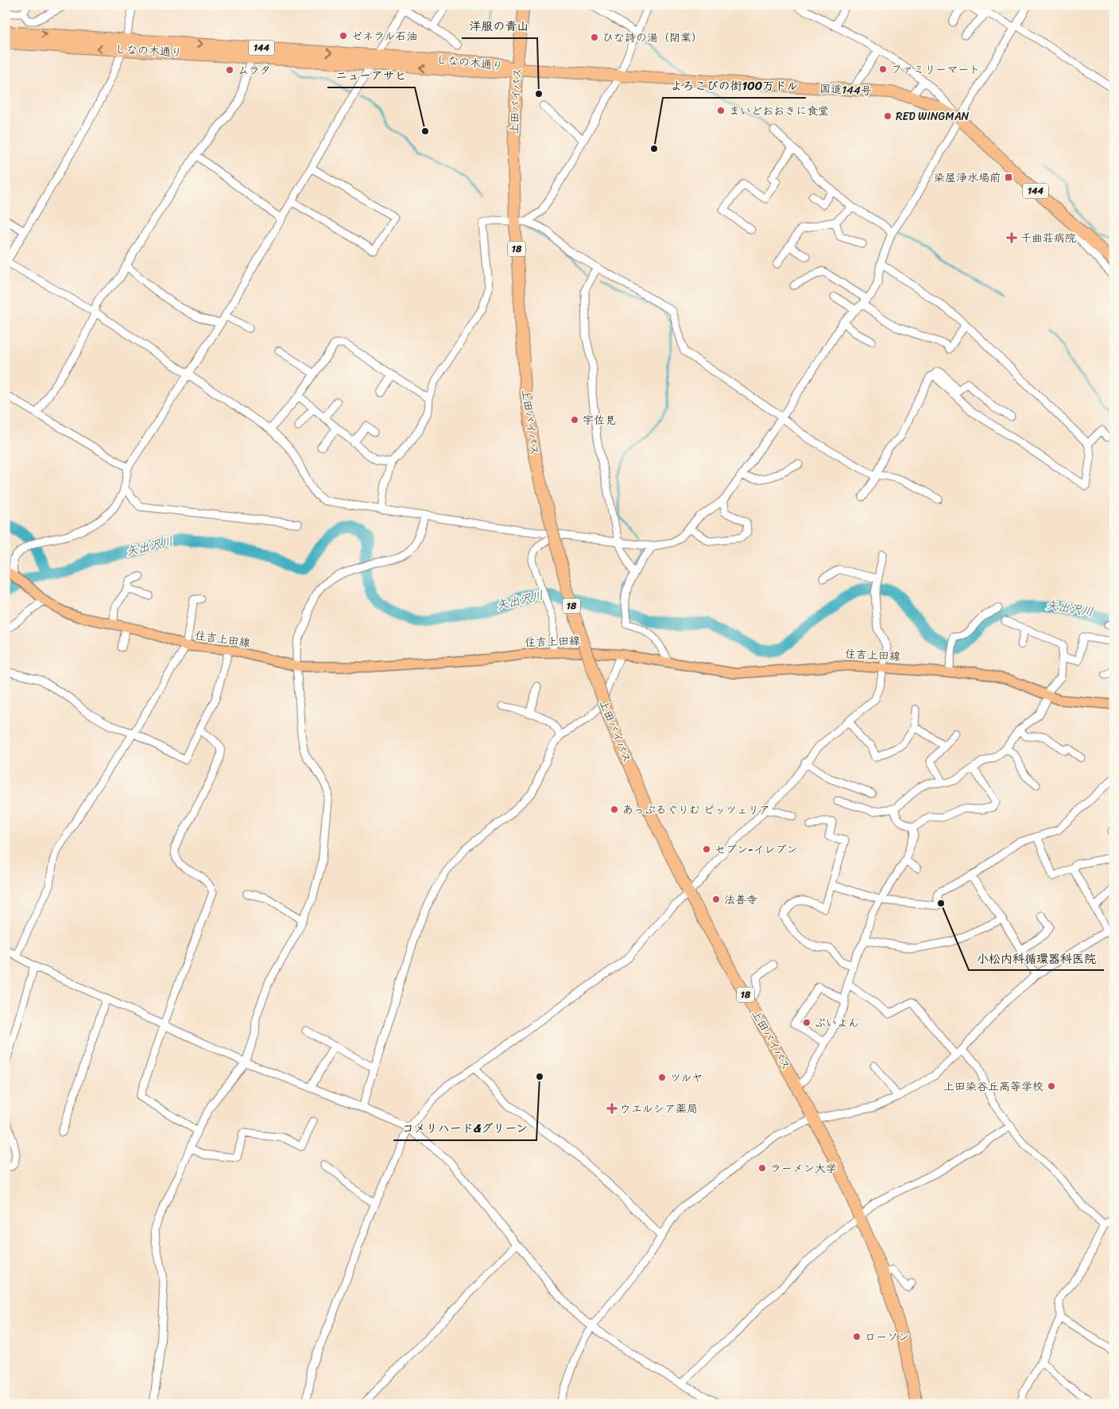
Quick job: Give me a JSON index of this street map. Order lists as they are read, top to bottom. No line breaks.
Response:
{"streets":{"highway":["144","しなの木通り","国道144号","上田バイパス","18"],"main road":["住吉上田線"]},"crossings":[["しなの木通り","国道144号"],["しなの木通り","上田バイパス"],["国道144号","上田バイパス"]],"water":["矢出沢川"],"places":{"other":["ゼネラル石油","ひな詩の湯（閉業）","ファミリーマート","ムラタ","洋服の青山","まいどおおきに食堂","RED WINGMAN","ニューアサヒ","よろこびの街100万ドル","宇佐見","あっぷるぐりむ ピッツェリア","セブン-イレブン","法善寺","小松内科循環器科医院","ぶいよん","コメリハード&グリーン","ツルヤ","上田染谷丘高等学校","ラーメン大学","ローソン"],"transit":["染屋浄水場前"],"health":["千曲荘病院","ウエルシア薬局"]}}
